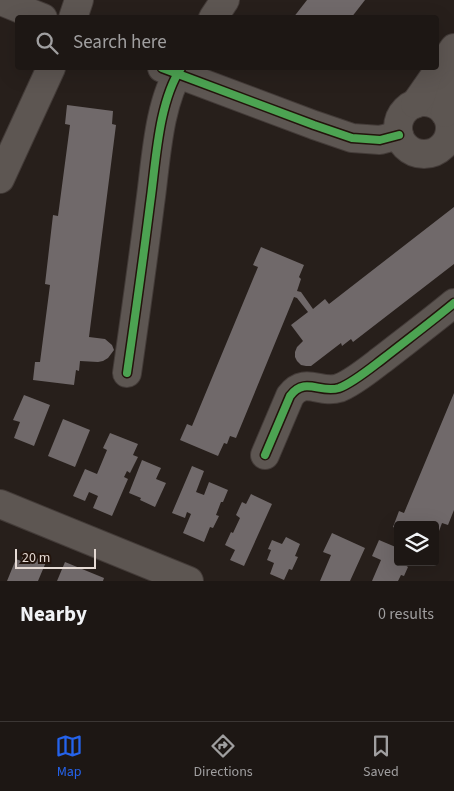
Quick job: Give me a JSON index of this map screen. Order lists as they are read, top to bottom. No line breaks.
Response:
{"scale_bar":"20 m","page":{"search":"Search here","scale":"20 m","heading":["Nearby","0 results"],"nav":["Map","Directions","Saved"]}}
